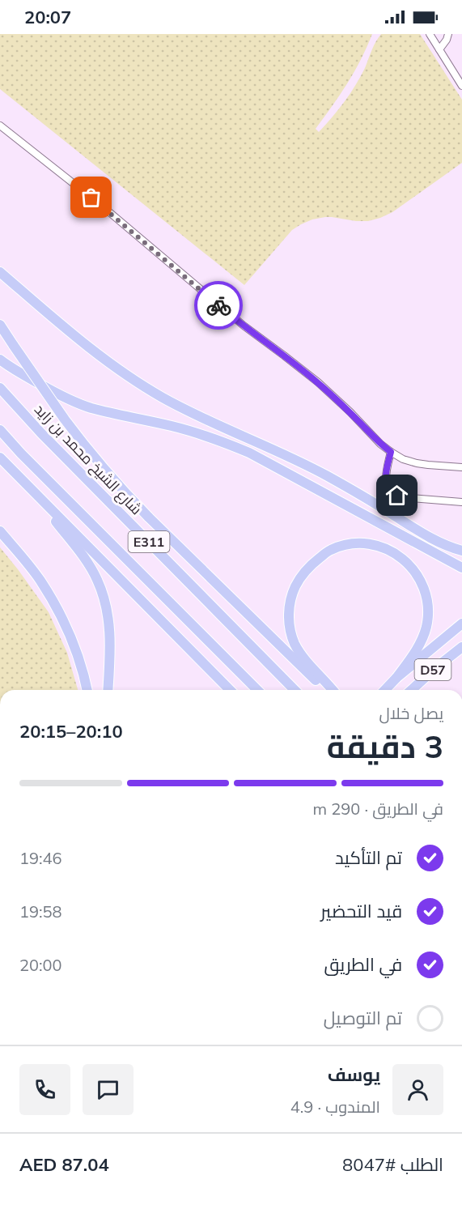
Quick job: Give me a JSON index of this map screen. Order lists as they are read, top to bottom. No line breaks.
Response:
{"streets":{"highway":["شارع الشيخ محمد بن زايد","E311","D57"]},"page":{"status":"20:07","heading":["3 دقيقة","يصل خلال","20:10–20:15"],"panel":["يوسف","المندوب · 4.9","الطلب #8047","AED 87.04"],"bar":"في الطريق · 290 m","list":[["تم التأكيد","19:46"],["قيد التحضير","19:58"],["في الطريق","20:00"],"تم التوصيل"]}}
